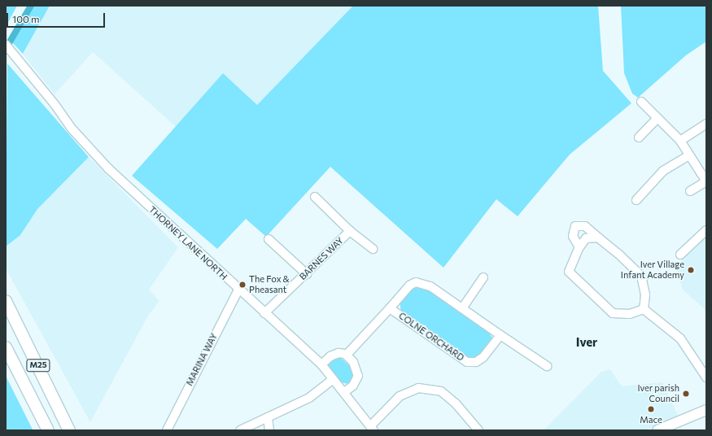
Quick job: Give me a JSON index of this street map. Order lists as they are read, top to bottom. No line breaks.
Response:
{"streets":{"highway":["M25"],"street":["THORNEY LANE NORTH","BARNES WAY","COLNE ORCHARD","MARINA WAY"]},"crossings":[["THORNEY LANE NORTH","BARNES WAY"],["THORNEY LANE NORTH","MARINA WAY"]],"districts":["Iver"],"places":["Iver Village Infant Academy","The Fox & Pheasant","Iver parish Council","Mace"],"scale_bar":"100 m"}
